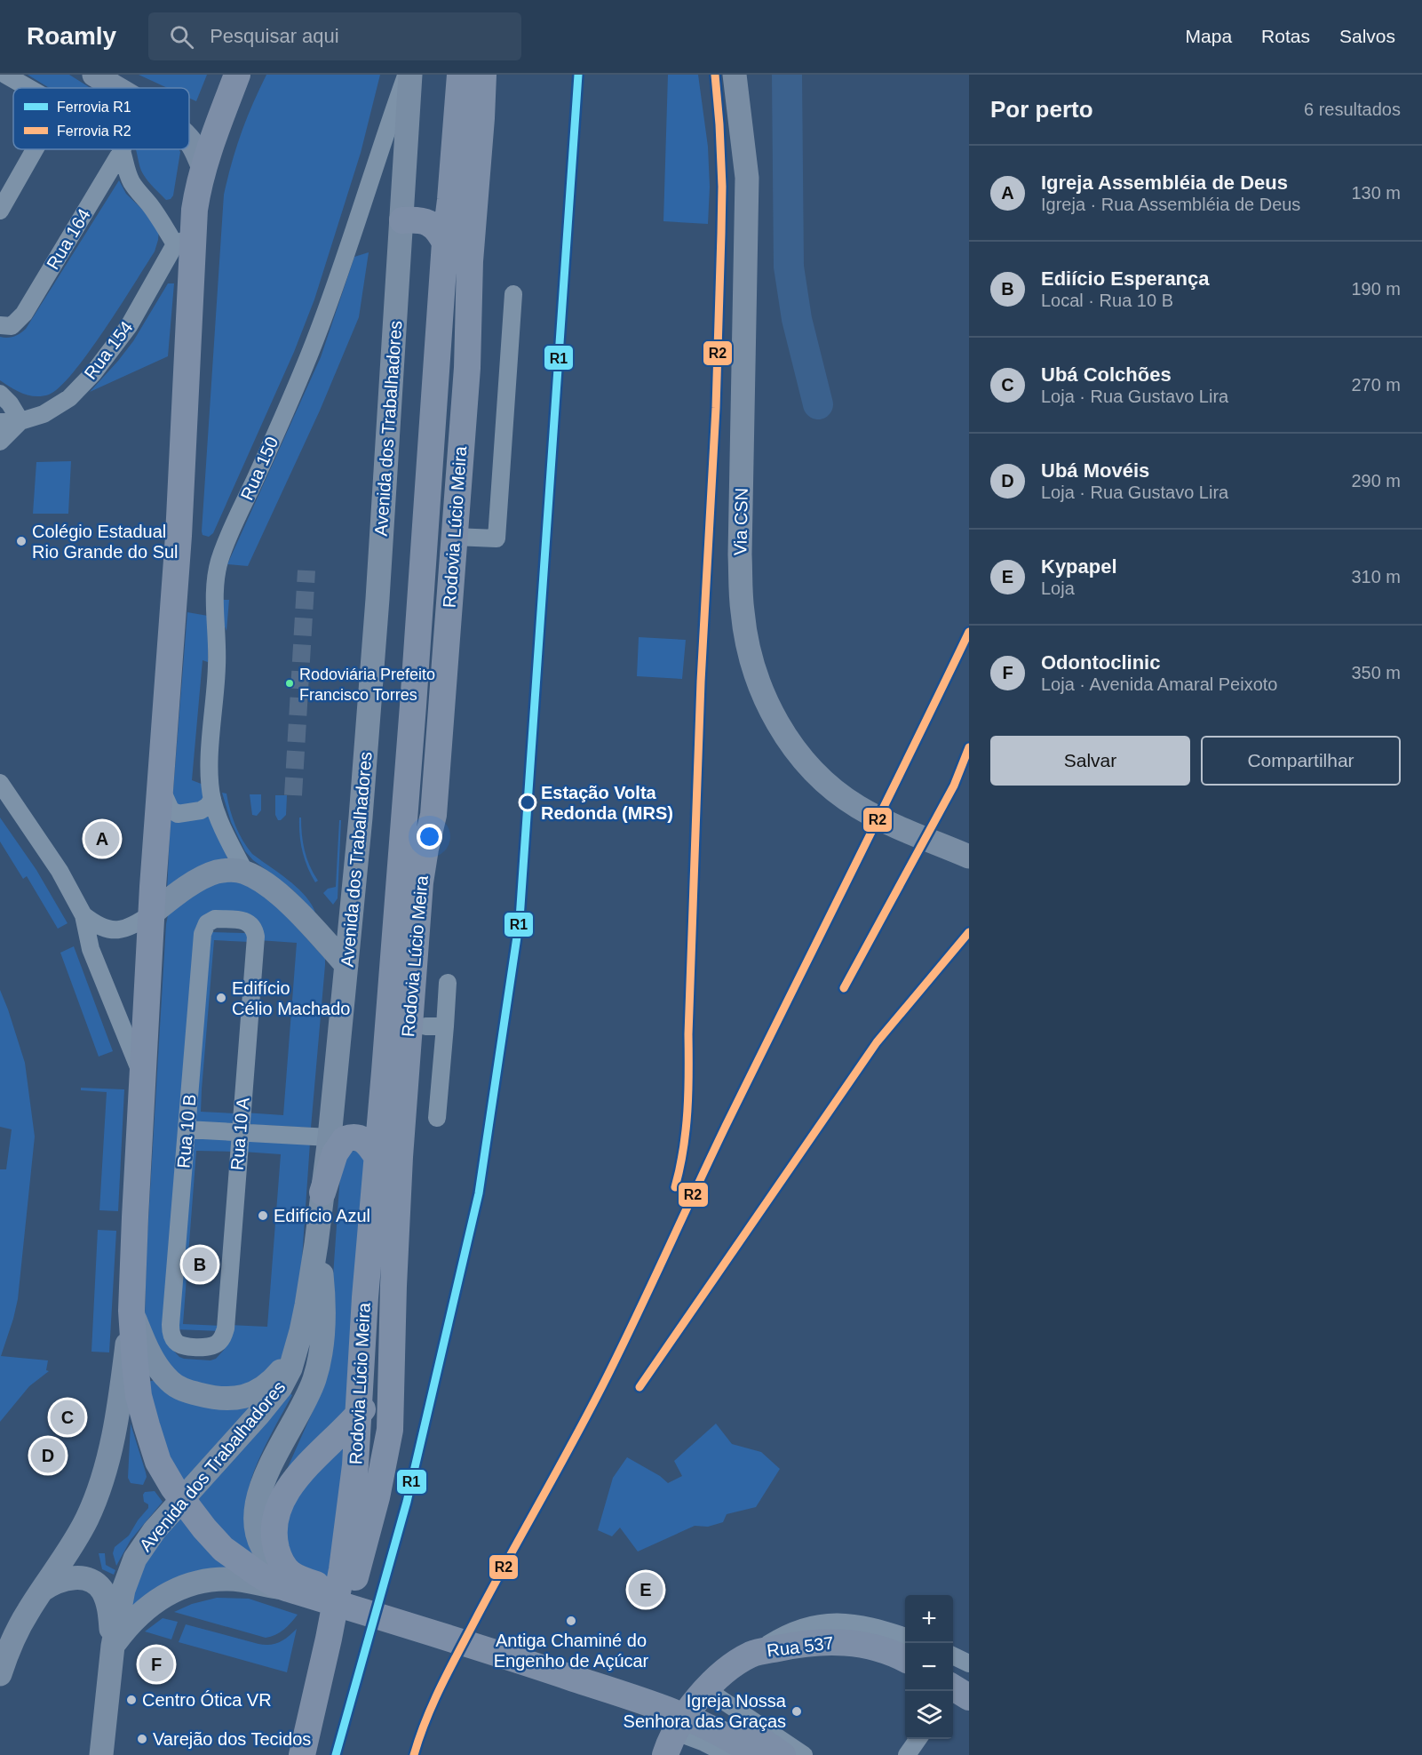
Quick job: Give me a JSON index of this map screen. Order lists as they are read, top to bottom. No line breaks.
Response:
{"streets":{"main road":["Avenida dos Trabalhadores","Via CSN","Rodovia Lúcio Meira","Rua 537"],"street":["Rua 164","Rua 154","Rua 150","Rua 10 B","Rua 10 A"]},"crossings":[["Rua 10 B","Rua 10 A"]],"places":["Colégio Estadual Rio Grande do Sul","Rodoviária Prefeito Francisco Torres","Estação Volta Redonda (MRS)","Edifício Célio Machado","Edifício Azul","Antiga Chaminé do Engenho de Açúcar","Centro Ótica VR","Igreja Nossa Senhora das Graças","Varejão dos Tecidos"],"lines":["rail line R1","rail line R2"],"legend":["Ferrovia R1","Ferrovia R2"],"page":{"header":"Roamly","search":"Pesquisar aqui","nav":["Mapa","Rotas","Salvos"],"heading":["Por perto","6 resultados"],"list":[{"mark":"A","name":"Igreja Assembléia de Deus","note":"Igreja · Rua Assembléia de Deus","value":"130 m"},{"mark":"B","name":"Ediício Esperança","note":"Local · Rua 10 B","value":"190 m"},{"mark":"C","name":"Ubá Colchões","note":"Loja · Rua Gustavo Lira","value":"270 m"},{"mark":"D","name":"Ubá Movéis","note":"Loja · Rua Gustavo Lira","value":"290 m"},{"mark":"E","name":"Kypapel","note":"Loja","value":"310 m"},{"mark":"F","name":"Odontoclinic","note":"Loja · Avenida Amaral Peixoto","value":"350 m"}],"buttons":["Salvar","Compartilhar"],"pins":["A","B","C","D","E","F"],"map_buttons":["+","−"]}}
